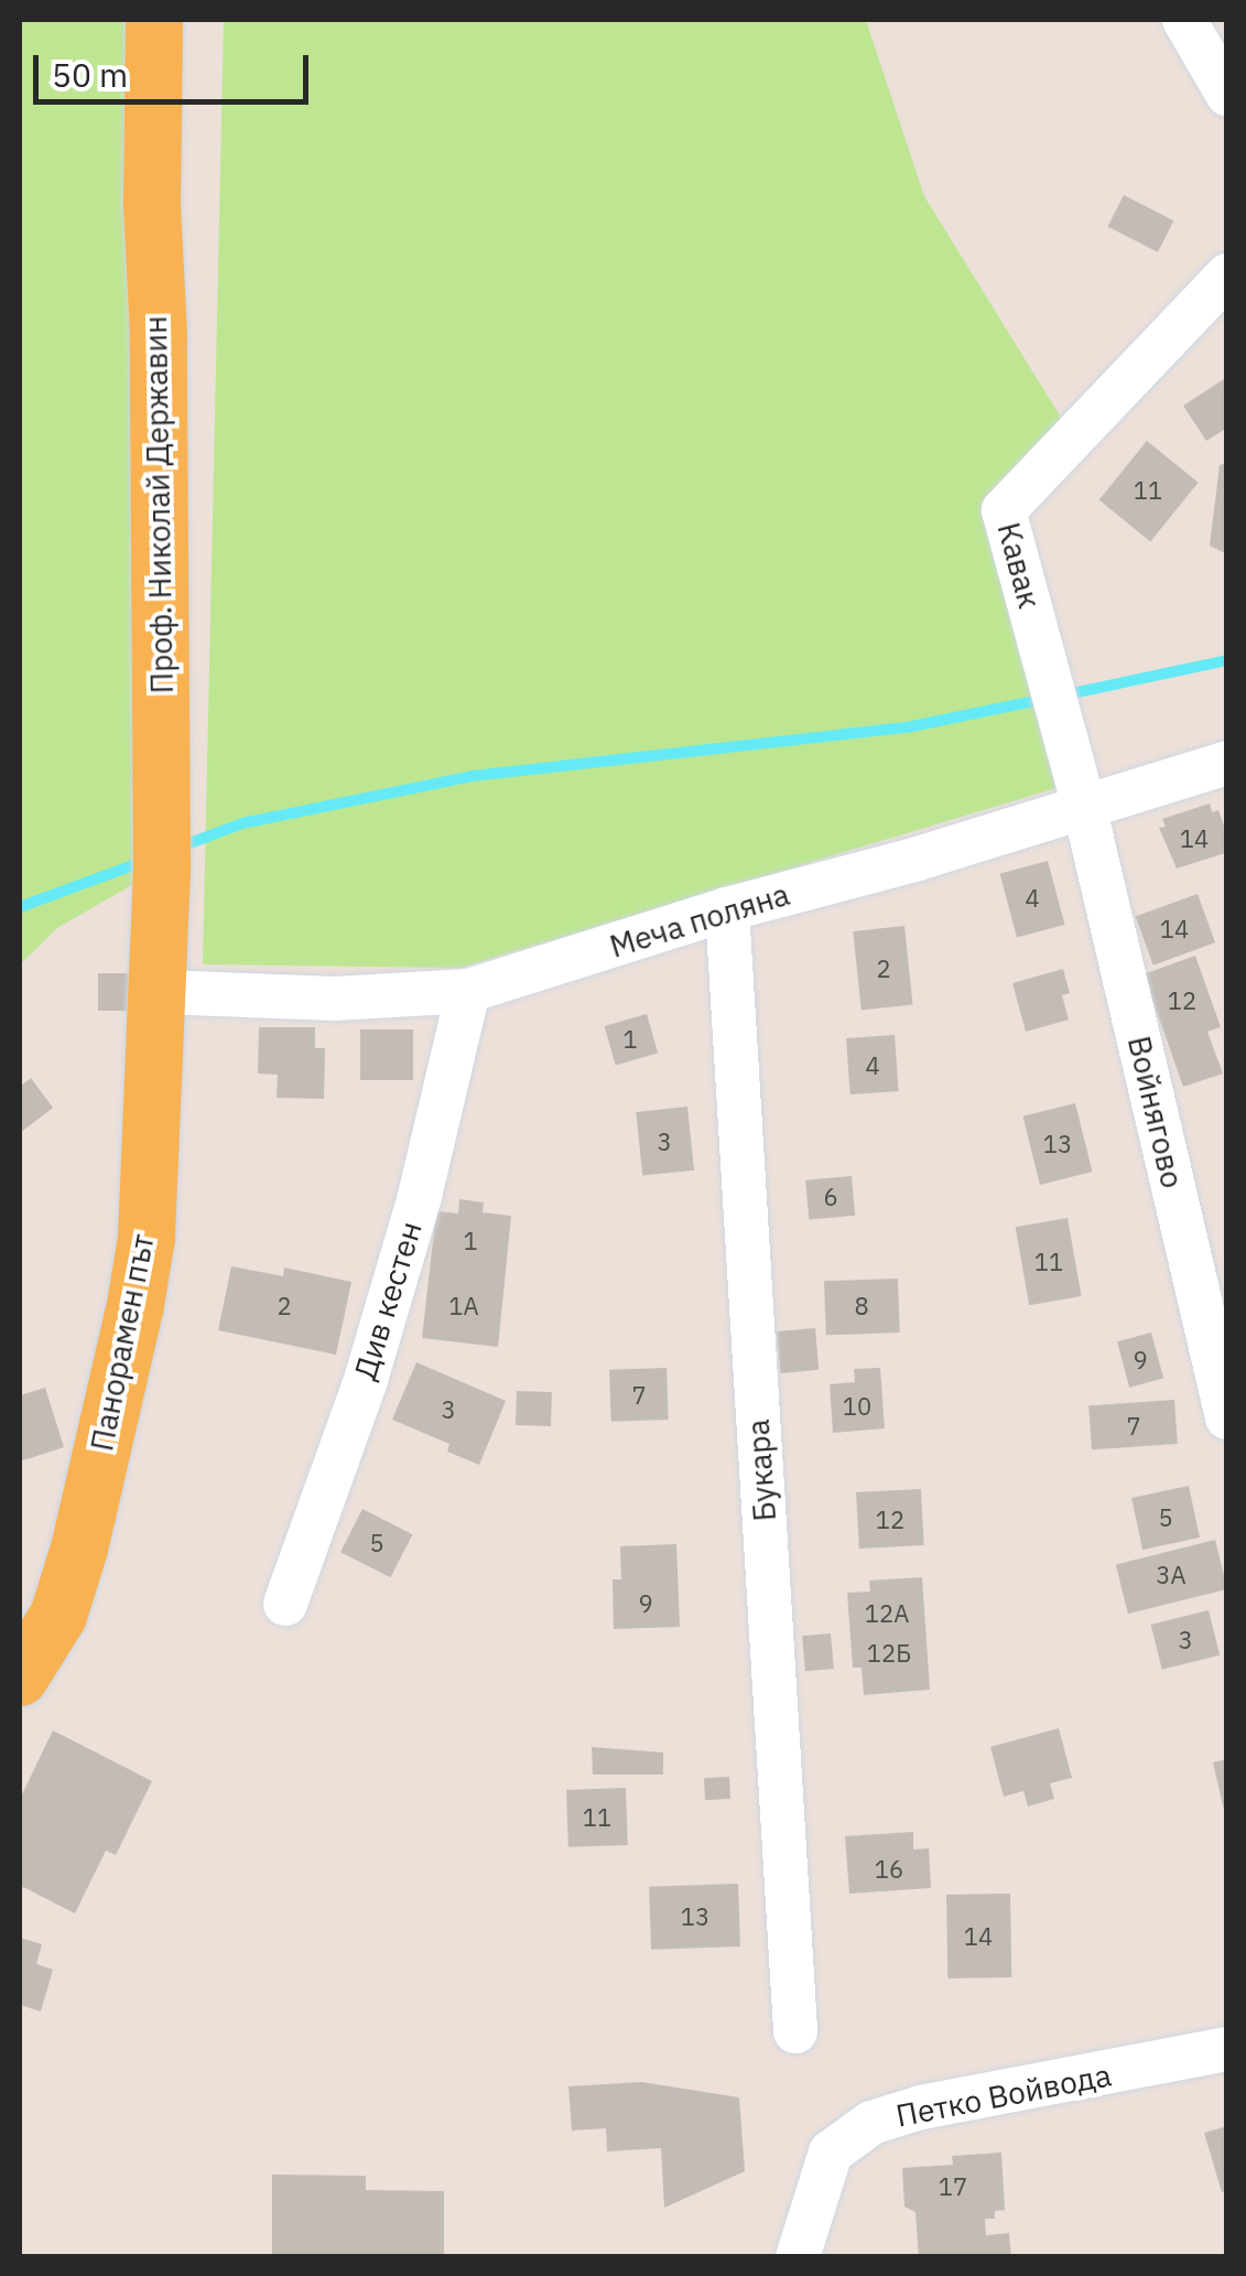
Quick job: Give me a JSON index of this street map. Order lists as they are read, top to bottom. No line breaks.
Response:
{"streets":{"main road":["Проф. Николай Державин","Панорамен път"],"street":["Кавак","Меча поляна","Войнягово","Див кестен","Букара","Петко Войвода"]},"crossings":[["Проф. Николай Державин","Меча поляна"],["Проф. Николай Державин","Панорамен път"],["Кавак","Меча поляна"],["Кавак","Войнягово"],["Меча поляна","Войнягово"],["Меча поляна","Див кестен"],["Меча поляна","Панорамен път"],["Меча поляна","Букара"]],"house_numbers":["11","14","4","14","2","12","1","4","3","13","6","1","11","2","1А","8","9","7","10","3","7","5","12","5","3А","9","12А","3","12Б","11","16","13","14","17"],"scale_bar":"50 m"}
